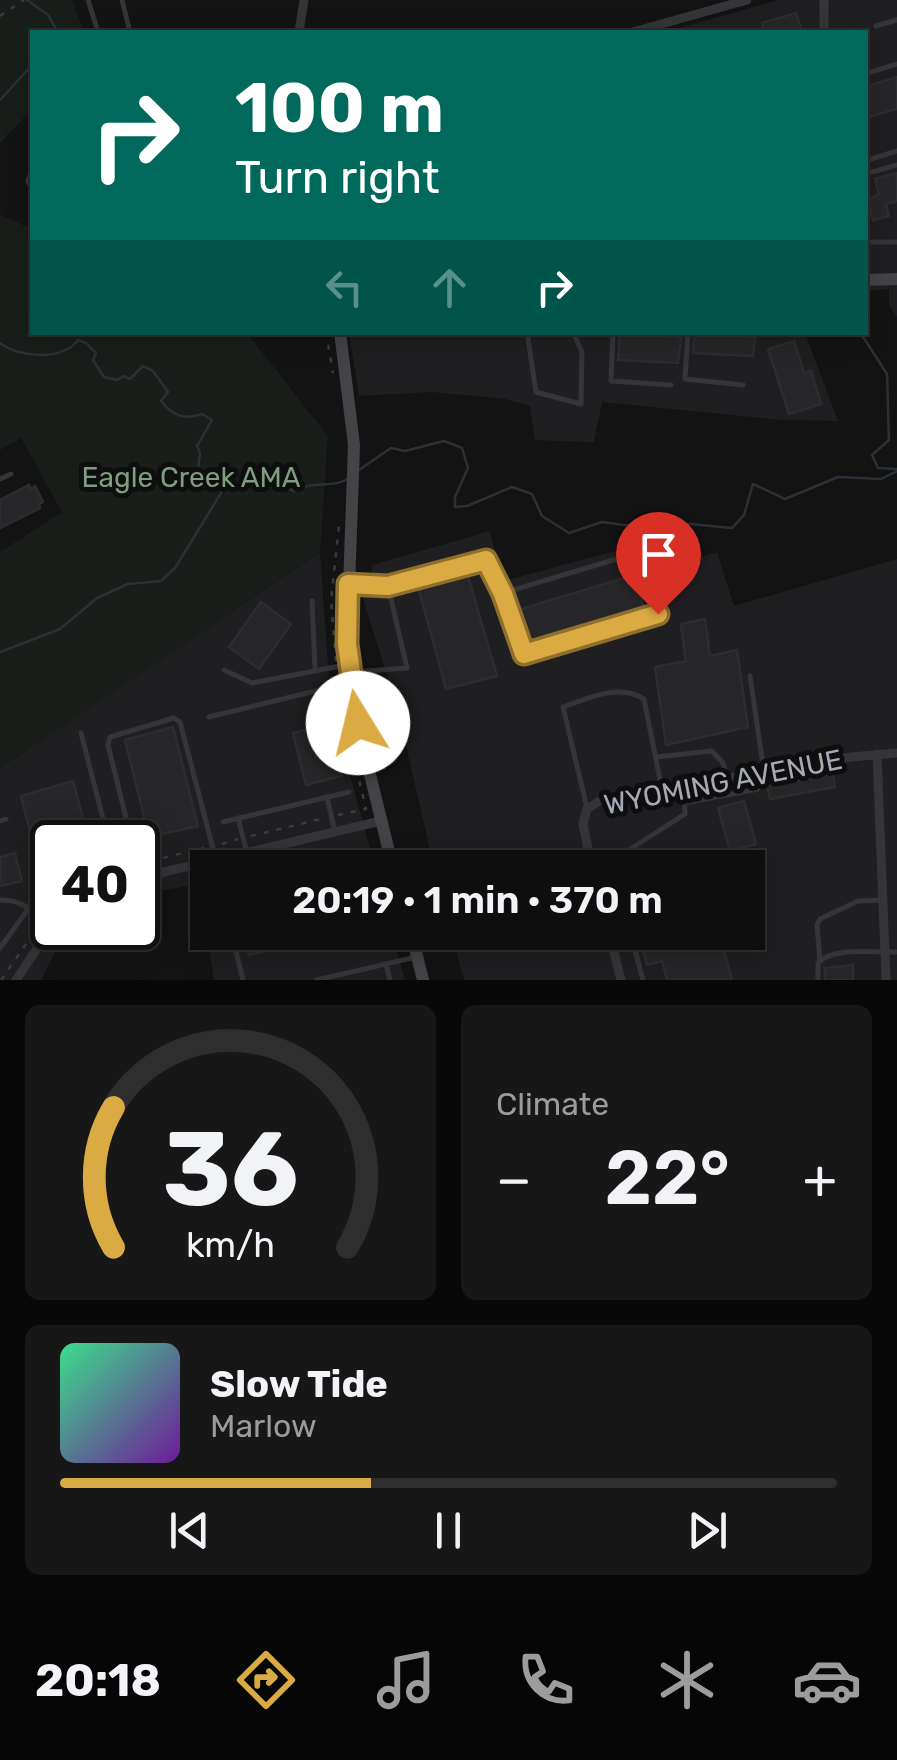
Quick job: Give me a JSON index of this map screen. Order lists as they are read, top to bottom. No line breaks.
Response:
{"streets":{"street":["WYOMING AVENUE"]},"parks":["Eagle Creek AMA"],"page":{"turn":["100 m","Turn right"],"limit":"40","trip":"20:19 · 1 min · 370 m","tile":"Climate","heat":["−","22°","+"],"song":["Slow Tide","Marlow"],"tabs":"20:18","gauge":["36","km/h"]}}
